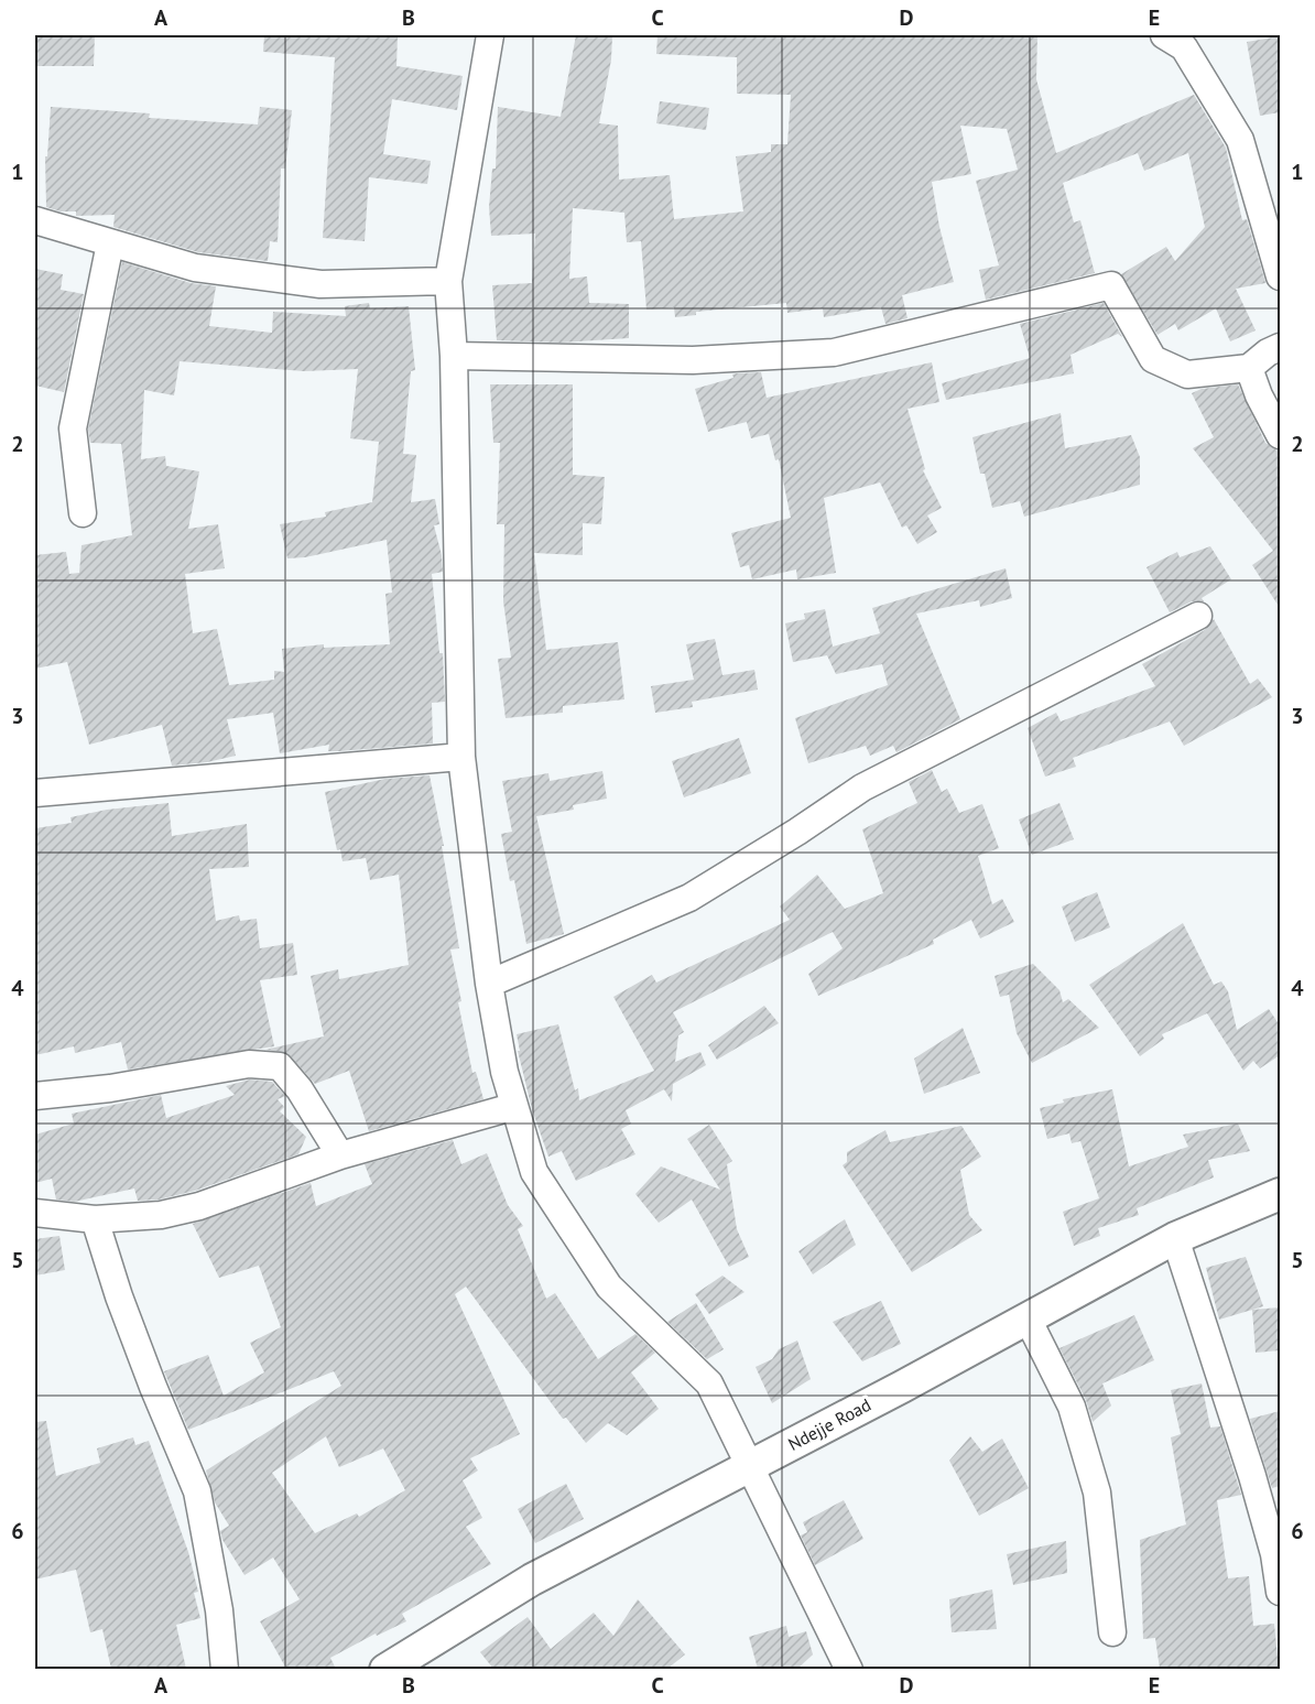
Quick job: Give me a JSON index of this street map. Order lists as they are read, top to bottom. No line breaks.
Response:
{"streets":{"street":["Ndejje Road"]},"grid":{"columns":["A","B","C","D","E"],"rows":["1","2","3","4","5","6"]}}
